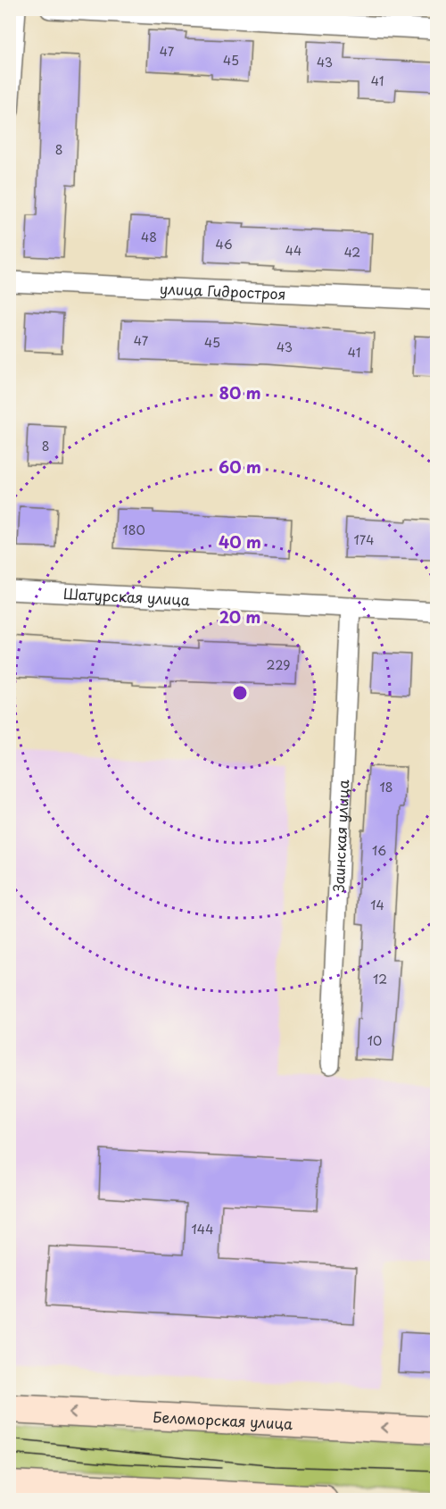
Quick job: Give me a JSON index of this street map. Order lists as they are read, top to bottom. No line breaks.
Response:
{"streets":{"main road":["Беломорская улица"],"street":["улица Гидростроя","Шатурская улица","Заинская улица"]},"crossings":[["Шатурская улица","Заинская улица"]],"house_numbers":["47","45","43","41","8","48","46","44","42","47","45","43","41","8","180","174","229","18","16","14","12","10","144"],"rings":["80 m","60 m","40 m","20 m"]}
